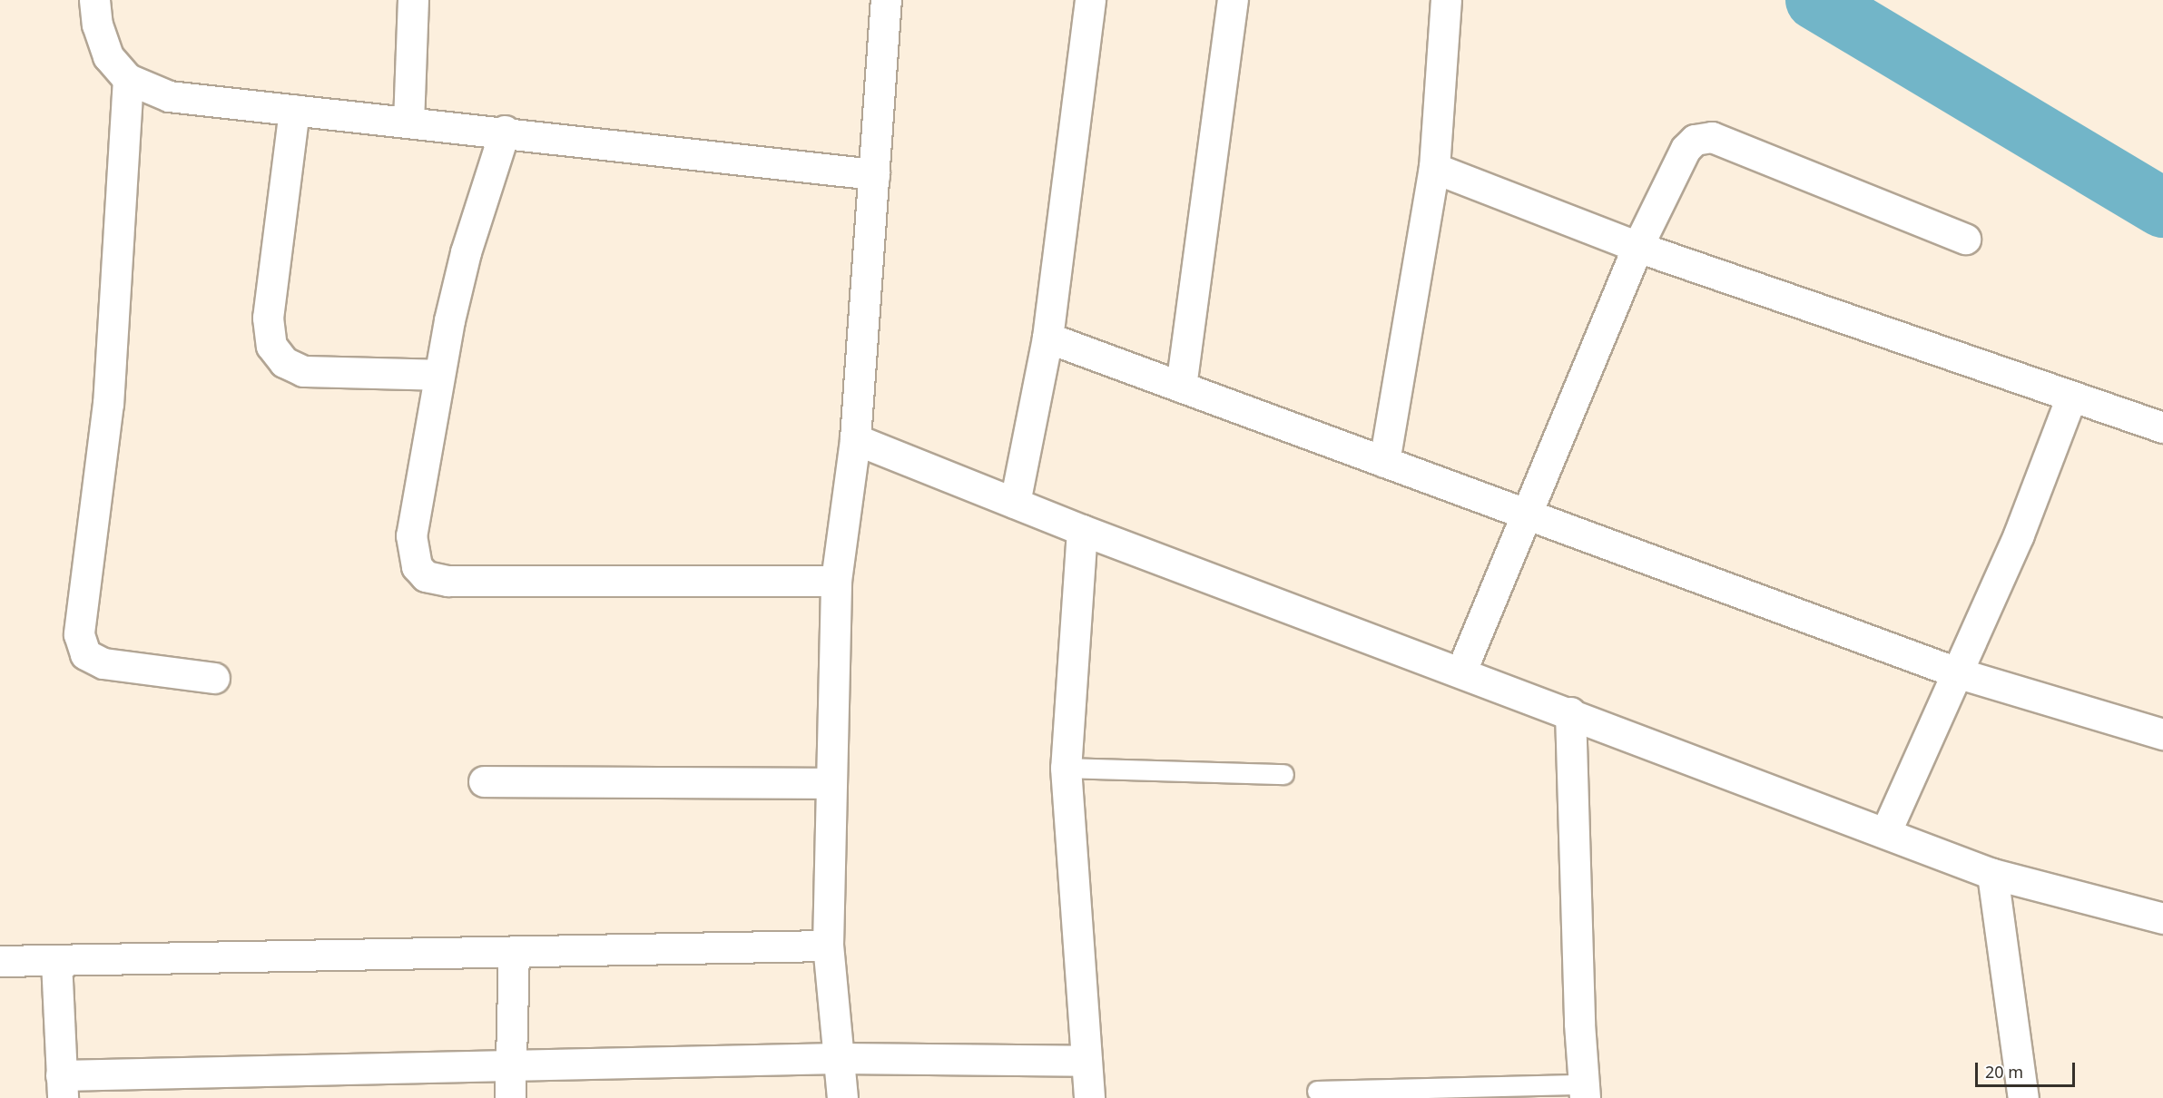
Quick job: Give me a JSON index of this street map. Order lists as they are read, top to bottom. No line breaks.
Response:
{"scale_bar":"20 m"}
